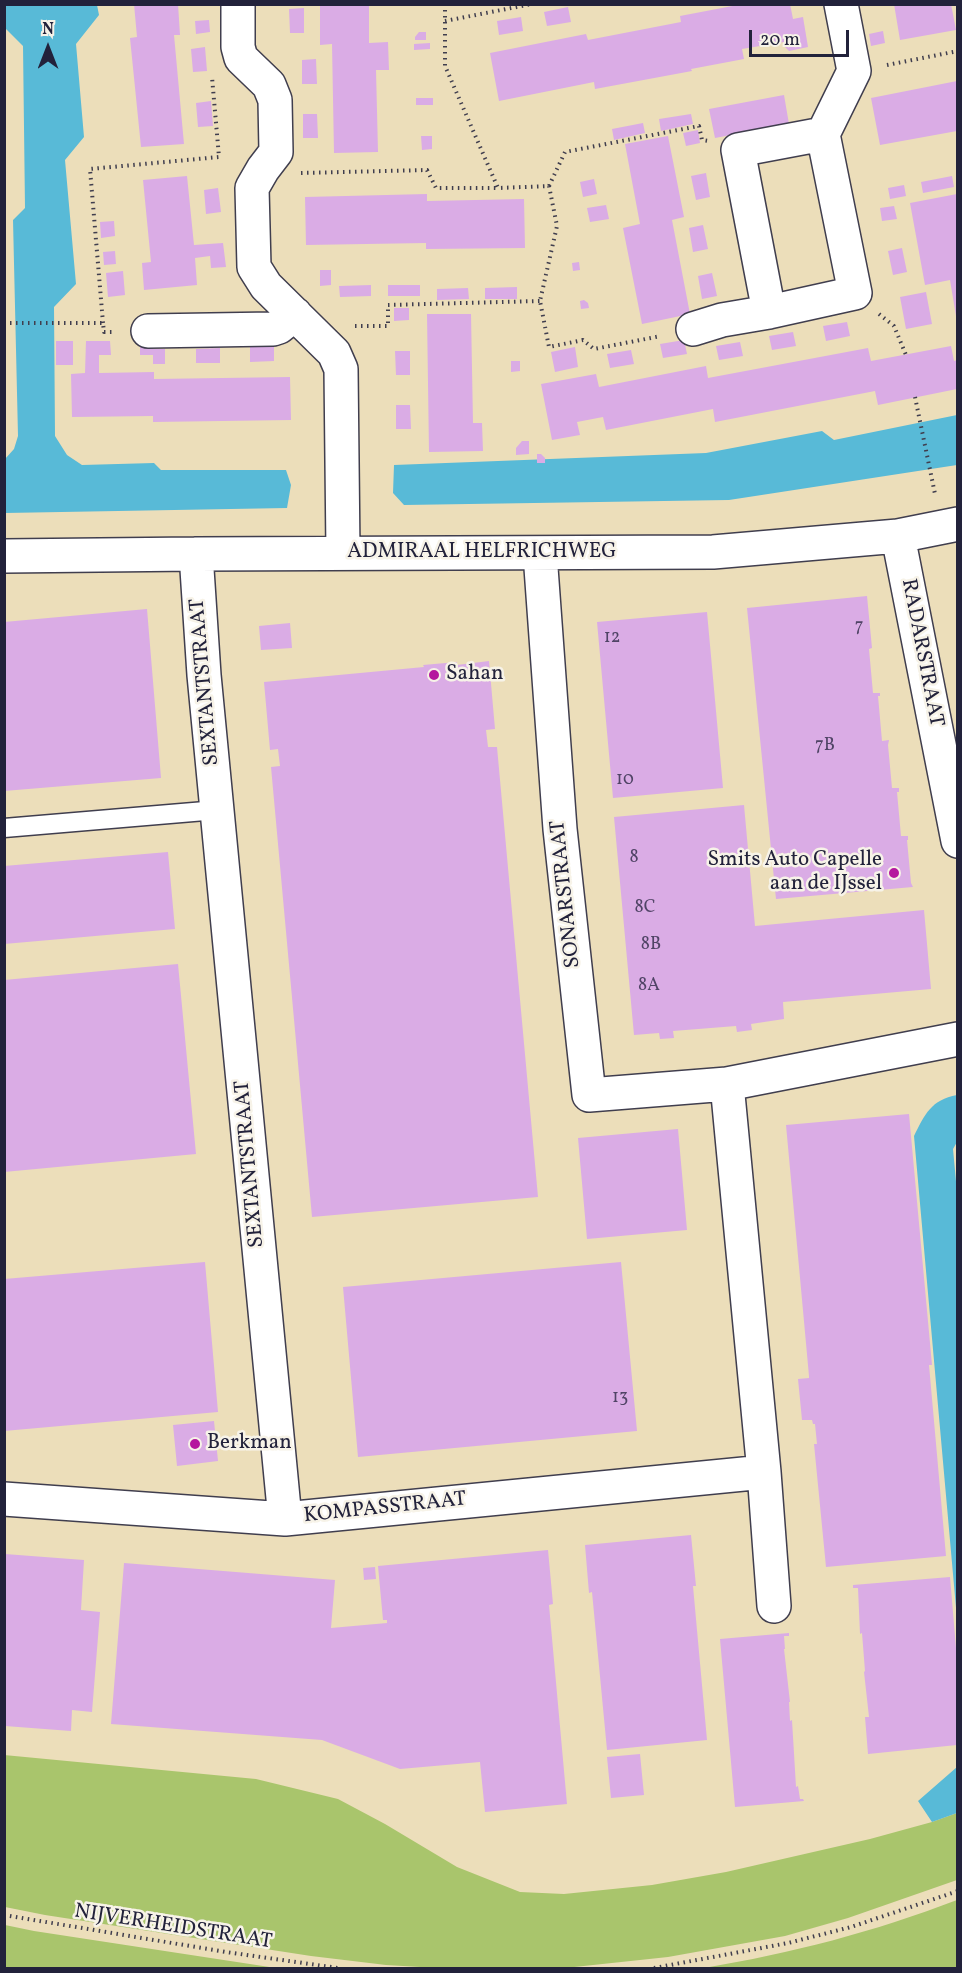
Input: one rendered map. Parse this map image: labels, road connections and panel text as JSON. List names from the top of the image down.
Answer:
{
  "streets": {
    "street": [
      "ADMIRAAL HELFRICHWEG",
      "RADARSTRAAT",
      "SEXTANTSTRAAT",
      "SONARSTRAAT",
      "KOMPASSTRAAT"
    ],
    "path": ["NIJVERHEIDSTRAAT"]
  },
  "crossings": [
    ["ADMIRAAL HELFRICHWEG", "RADARSTRAAT"],
    ["ADMIRAAL HELFRICHWEG", "SEXTANTSTRAAT"],
    ["ADMIRAAL HELFRICHWEG", "SONARSTRAAT"],
    ["SEXTANTSTRAAT", "KOMPASSTRAAT"]
  ],
  "places": ["Sahan", "Smits Auto Capelle aan de IJssel", "Berkman"],
  "house_numbers": [
    "7",
    "12",
    "7B",
    "10",
    "8",
    "8C",
    "8B",
    "8A",
    "13"
  ],
  "scale_bar": "20 m",
  "north": "top"
}
